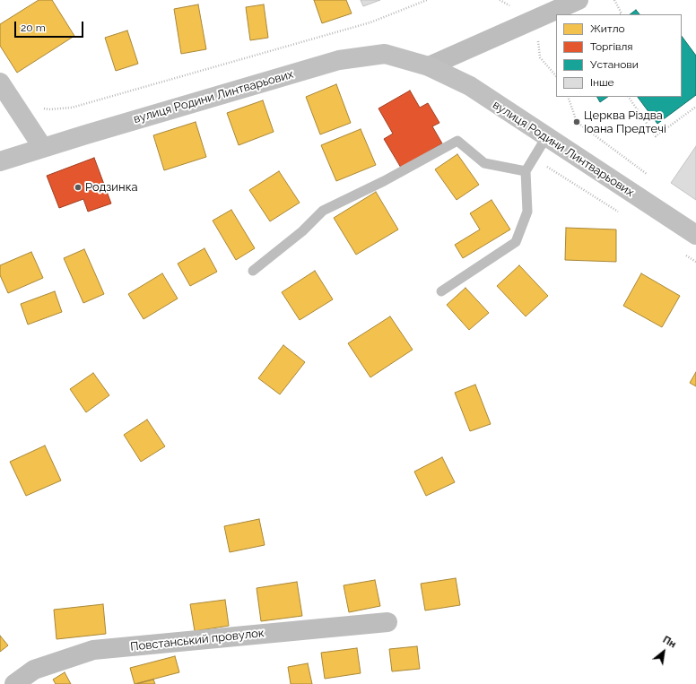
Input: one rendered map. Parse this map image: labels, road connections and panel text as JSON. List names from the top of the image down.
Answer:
{
  "streets": {
    "main road": ["вулиця Родини Линтварьових"],
    "street": ["Повстанський провулок"]
  },
  "places": ["Церква Різдва Іоана Предтечі", "Родзинка"],
  "legend": [
    "Житло",
    "Торгівля",
    "Установи",
    "Інше"
  ],
  "scale_bar": "20 m",
  "north": "top right"
}
